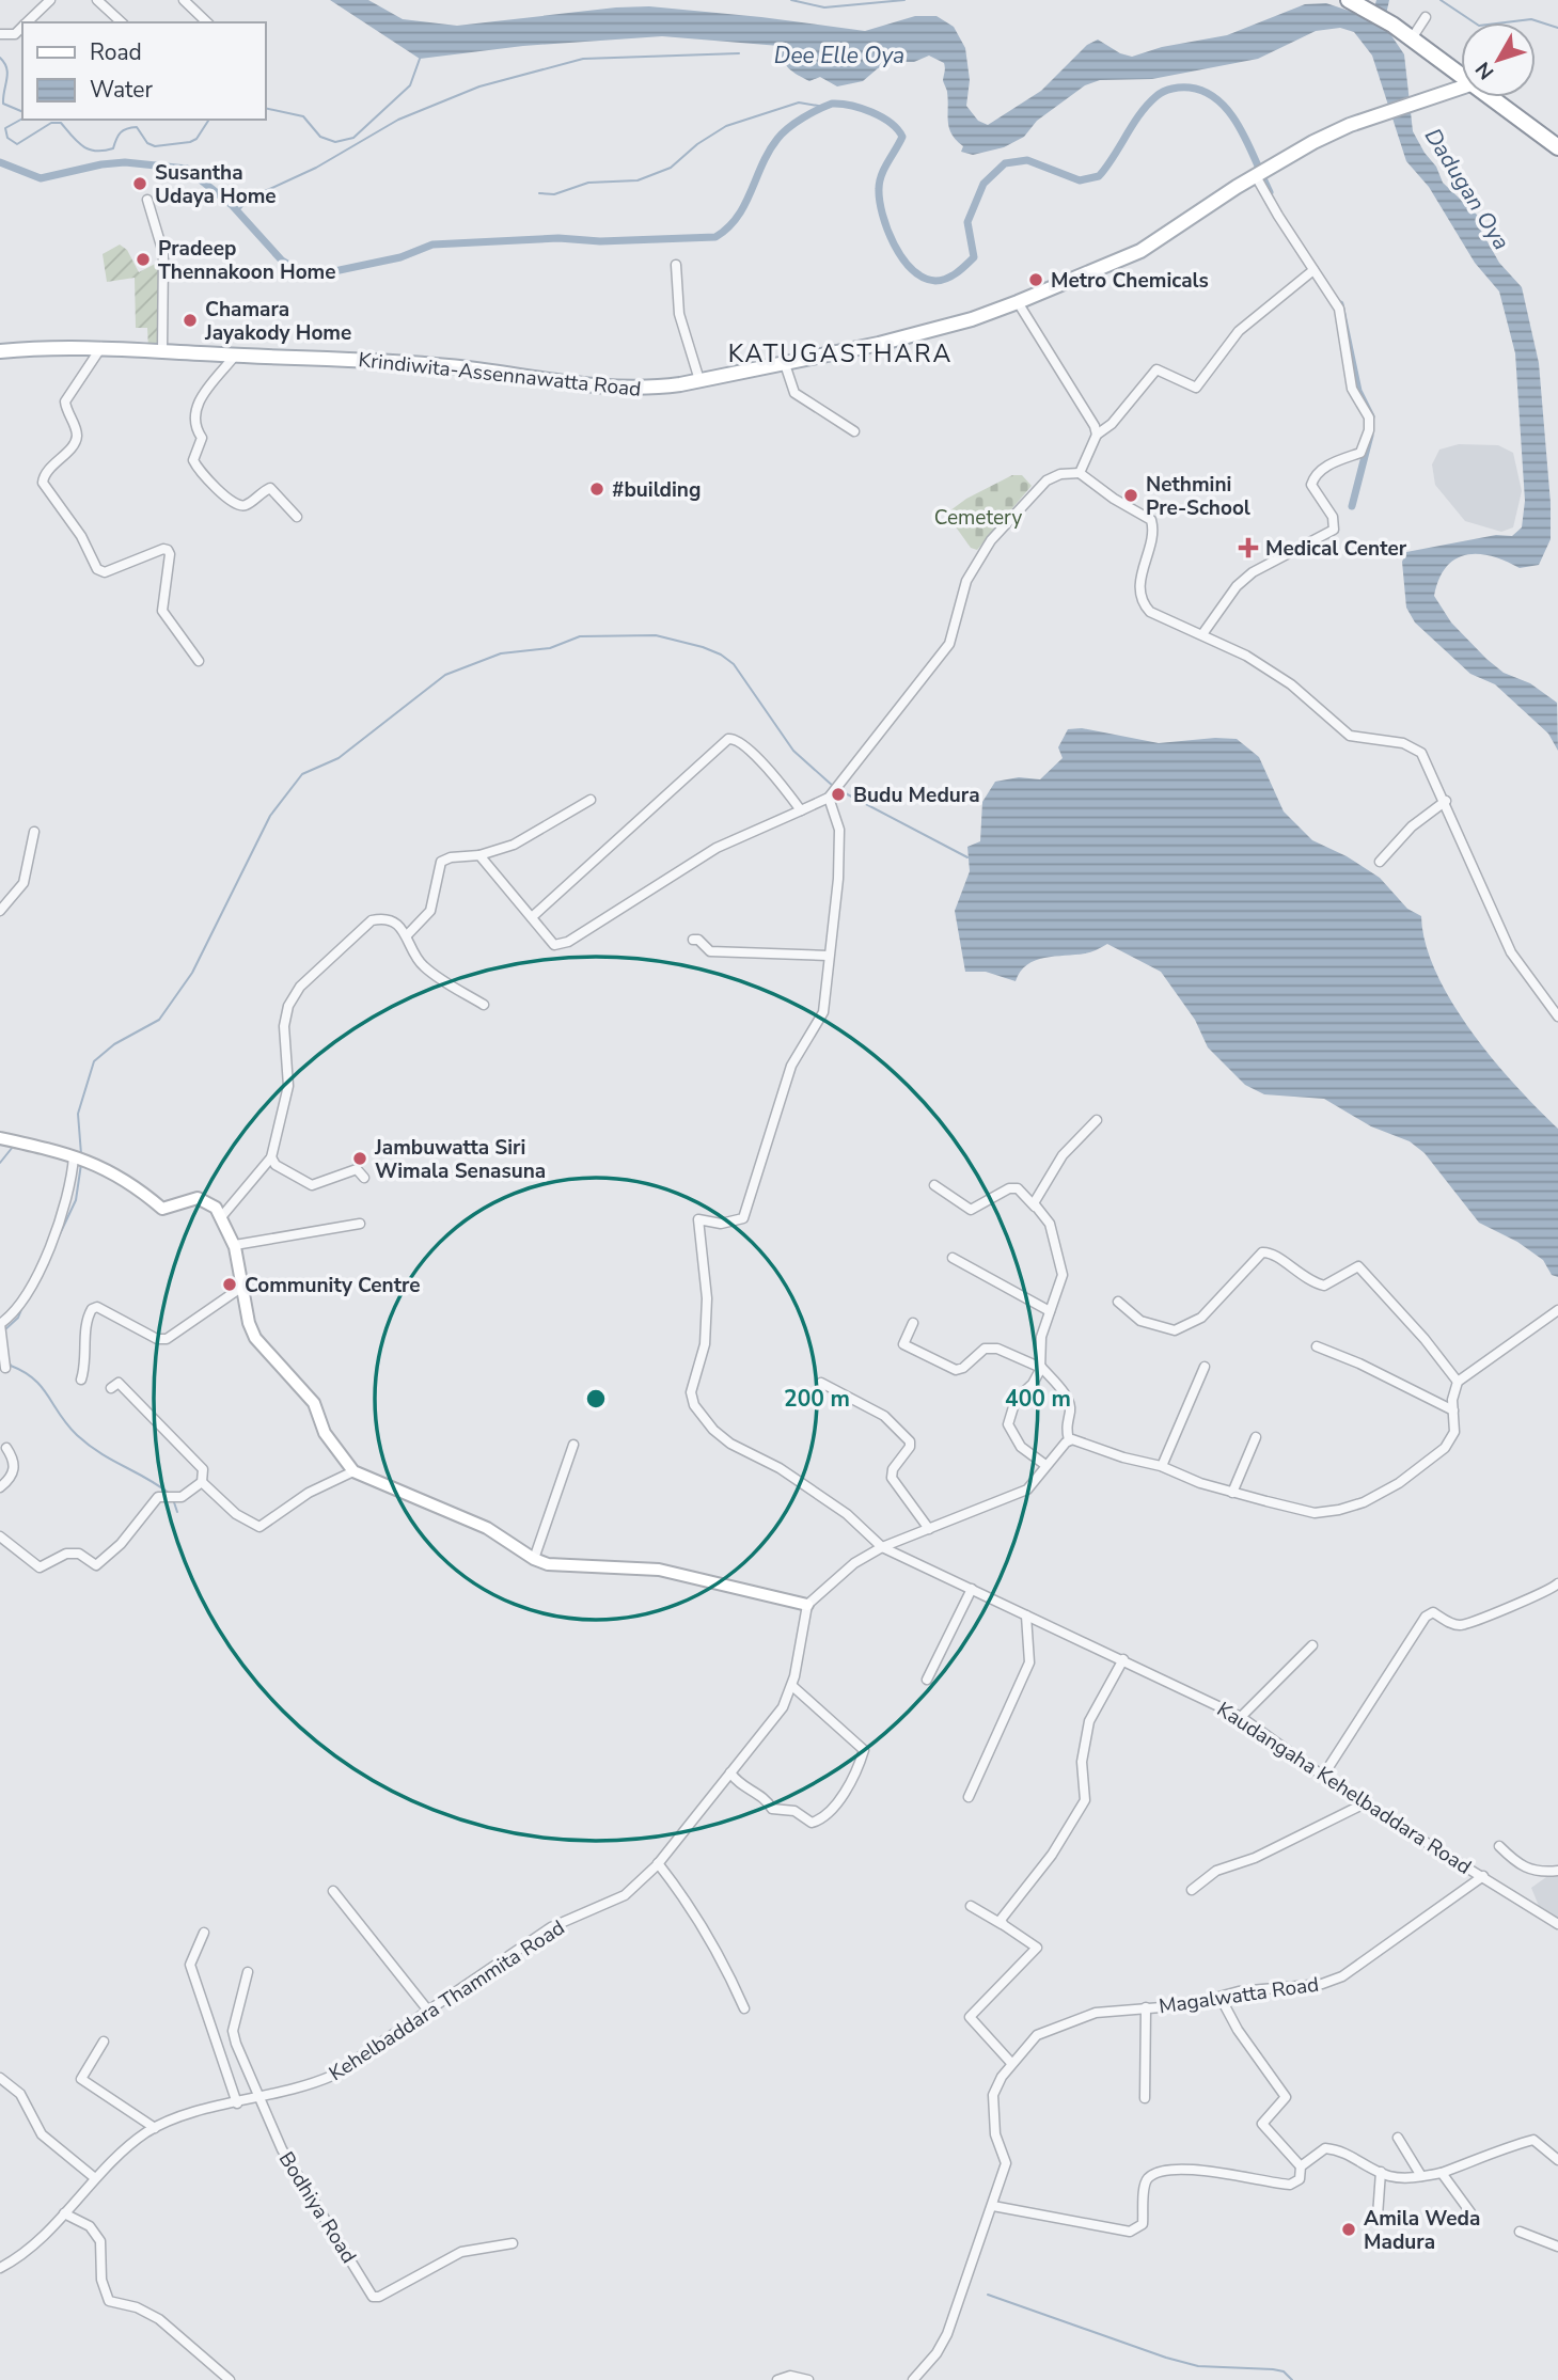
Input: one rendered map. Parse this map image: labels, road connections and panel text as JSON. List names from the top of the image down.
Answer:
{
  "streets": {
    "main road": ["Krindiwita-Assennawatta Road"],
    "street": [
      "Kaudangaha Kehelbaddara Road",
      "Magalwatta Road",
      "Kehelbaddara Thammita Road",
      "Bodhiya Road"
    ]
  },
  "crossings": [
    ["Kaudangaha Kehelbaddara Road", "Magalwatta Road"],
    ["Kehelbaddara Thammita Road", "Bodhiya Road"]
  ],
  "districts": ["KATUGASTHARA"],
  "water": ["Dee Elle Oya", "Dadugan Oya"],
  "parks": ["Cemetery"],
  "places": {
    "other": [
      "Susantha Udaya Home",
      "Pradeep Thennakoon Home",
      "Metro Chemicals",
      "Chamara Jayakody Home",
      "#building",
      "Nethmini Pre-School",
      "Budu Medura",
      "Jambuwatta Siri Wimala Senasuna",
      "Community Centre",
      "Amila Weda Madura"
    ],
    "health": ["Medical Center"]
  },
  "legend": ["Road", "Water"],
  "north": "bottom left",
  "rings": ["200 m", "400 m"]
}
